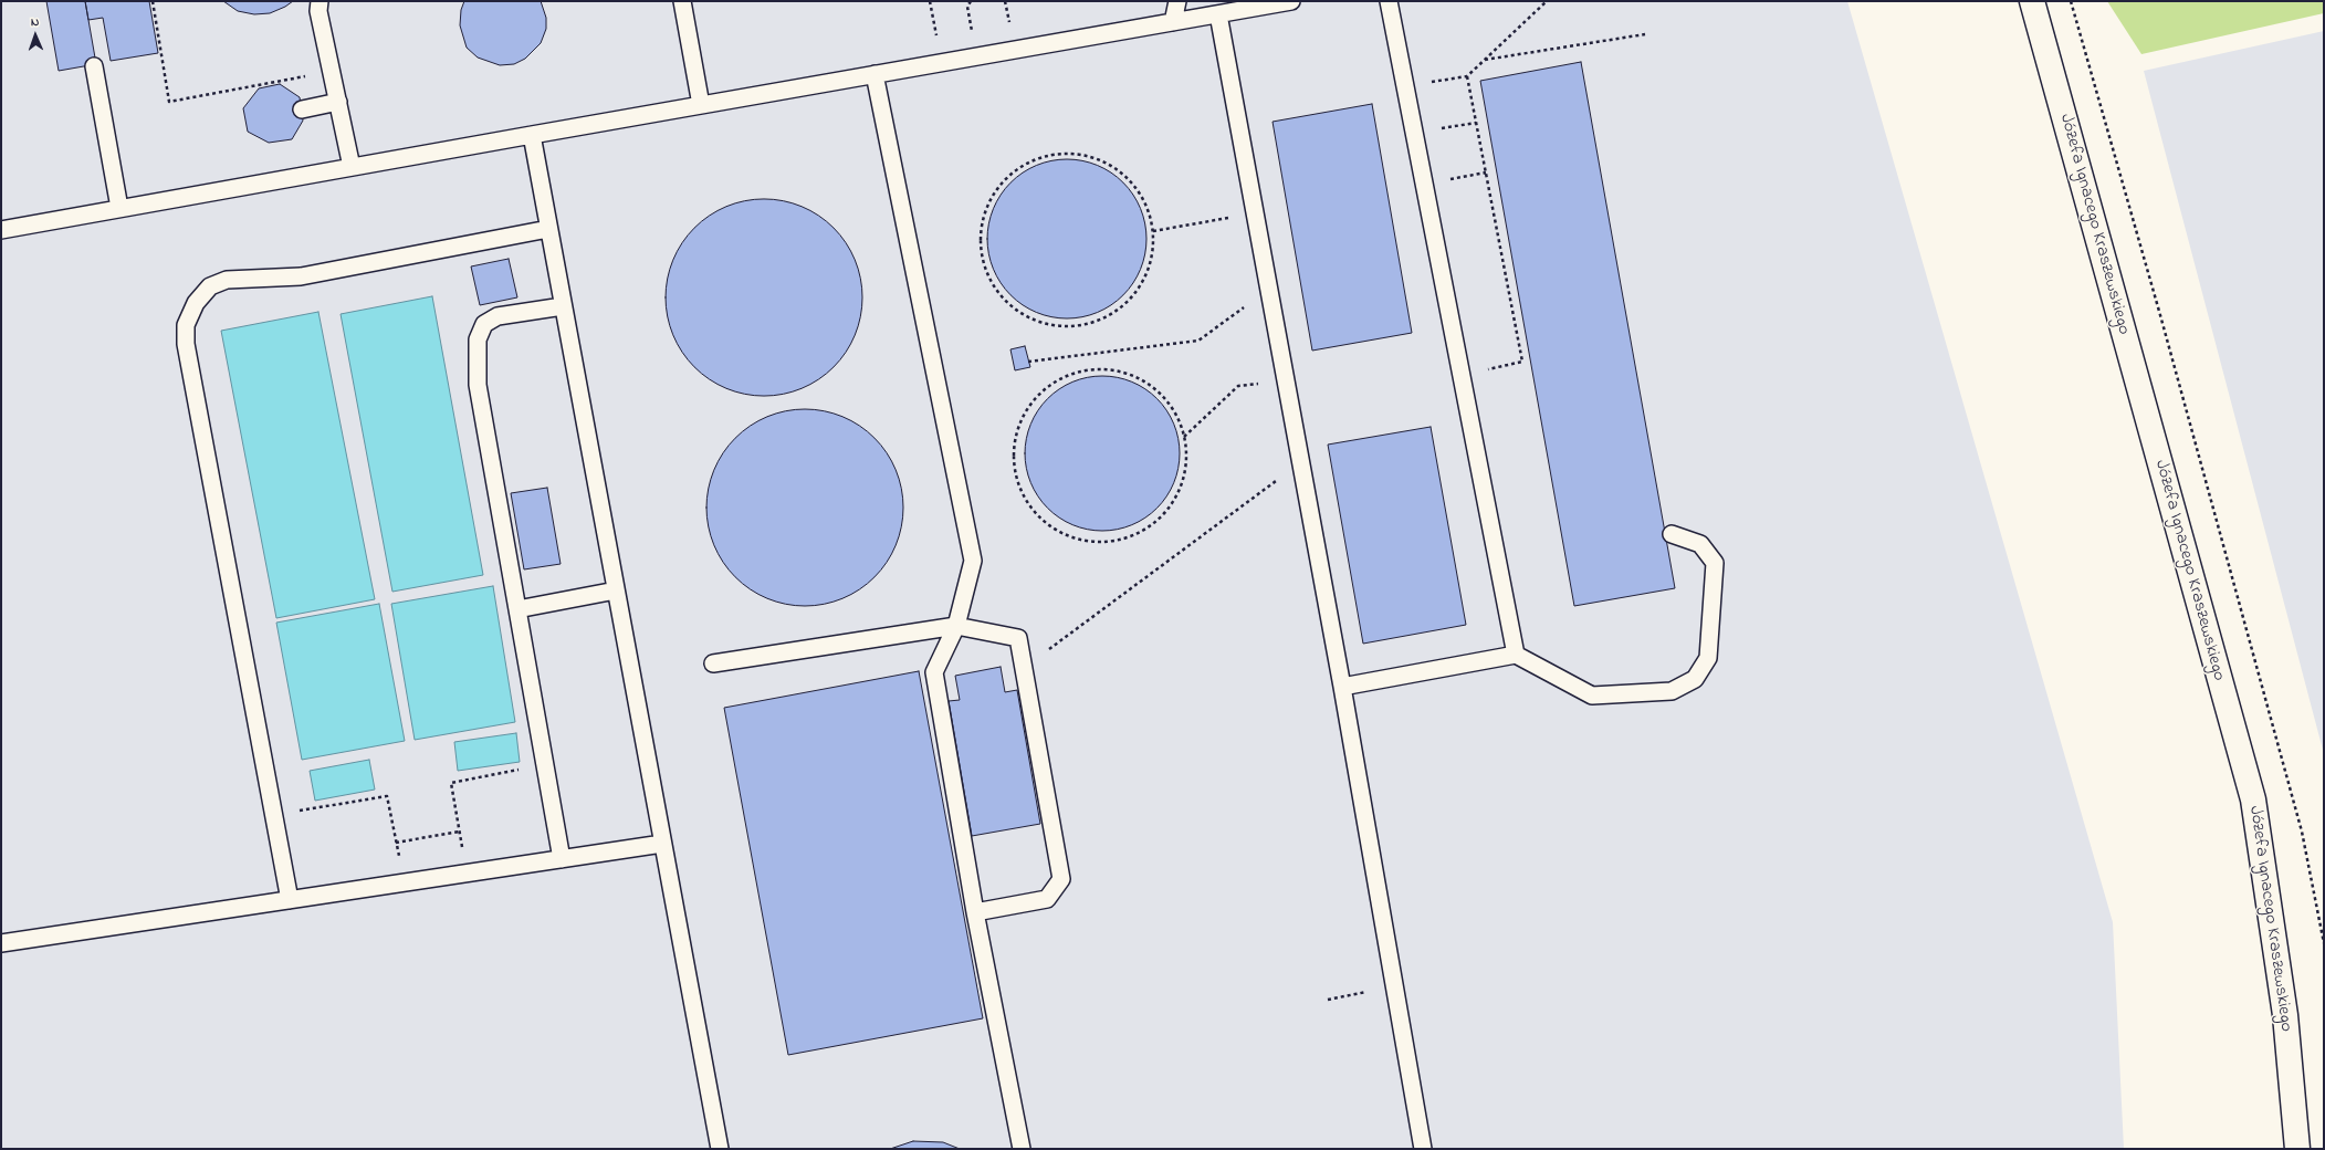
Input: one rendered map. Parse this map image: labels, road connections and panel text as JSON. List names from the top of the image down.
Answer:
{
  "streets": {
    "street": ["Józefa Ignacego Kraszewskiego"]
  },
  "north": "top"
}
